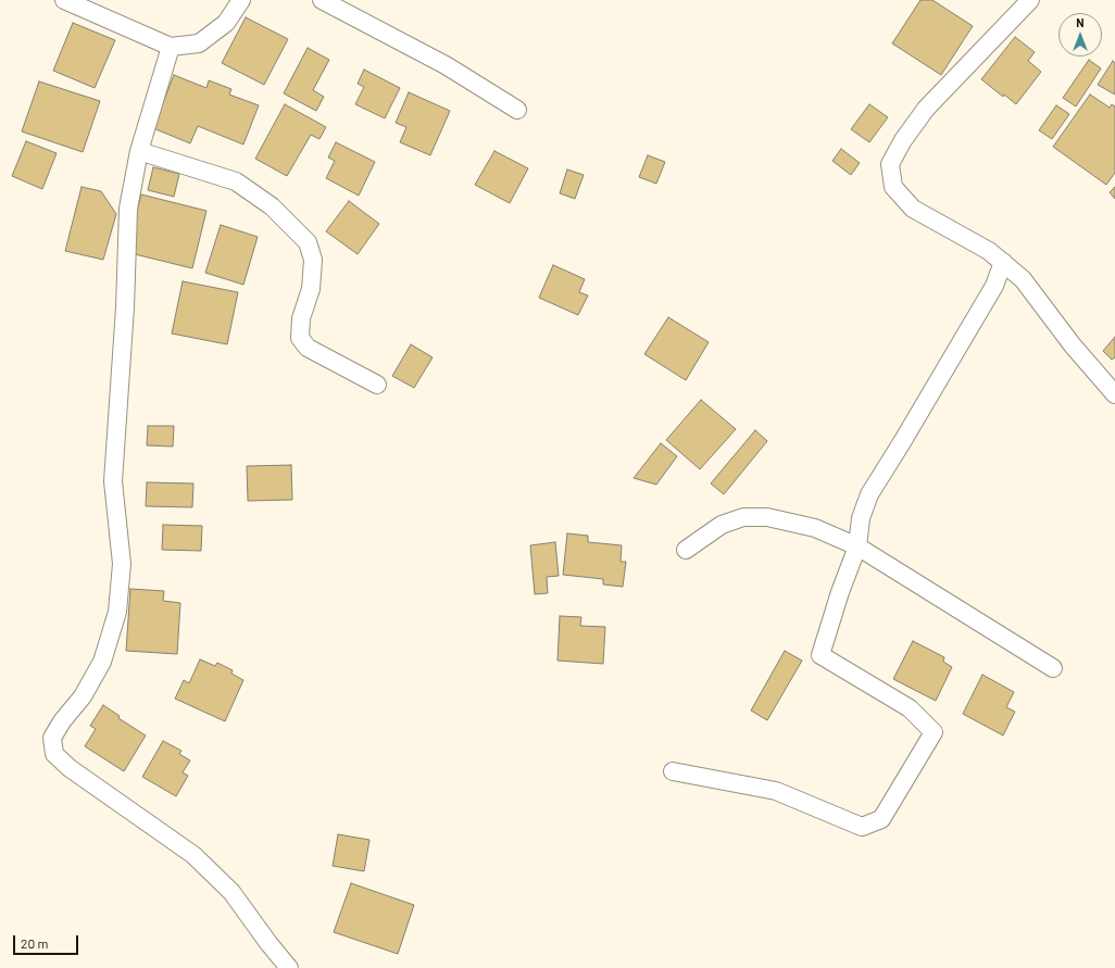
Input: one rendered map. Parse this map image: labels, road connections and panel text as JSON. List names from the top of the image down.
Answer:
{
  "scale_bar": "20 m",
  "north": "top"
}
